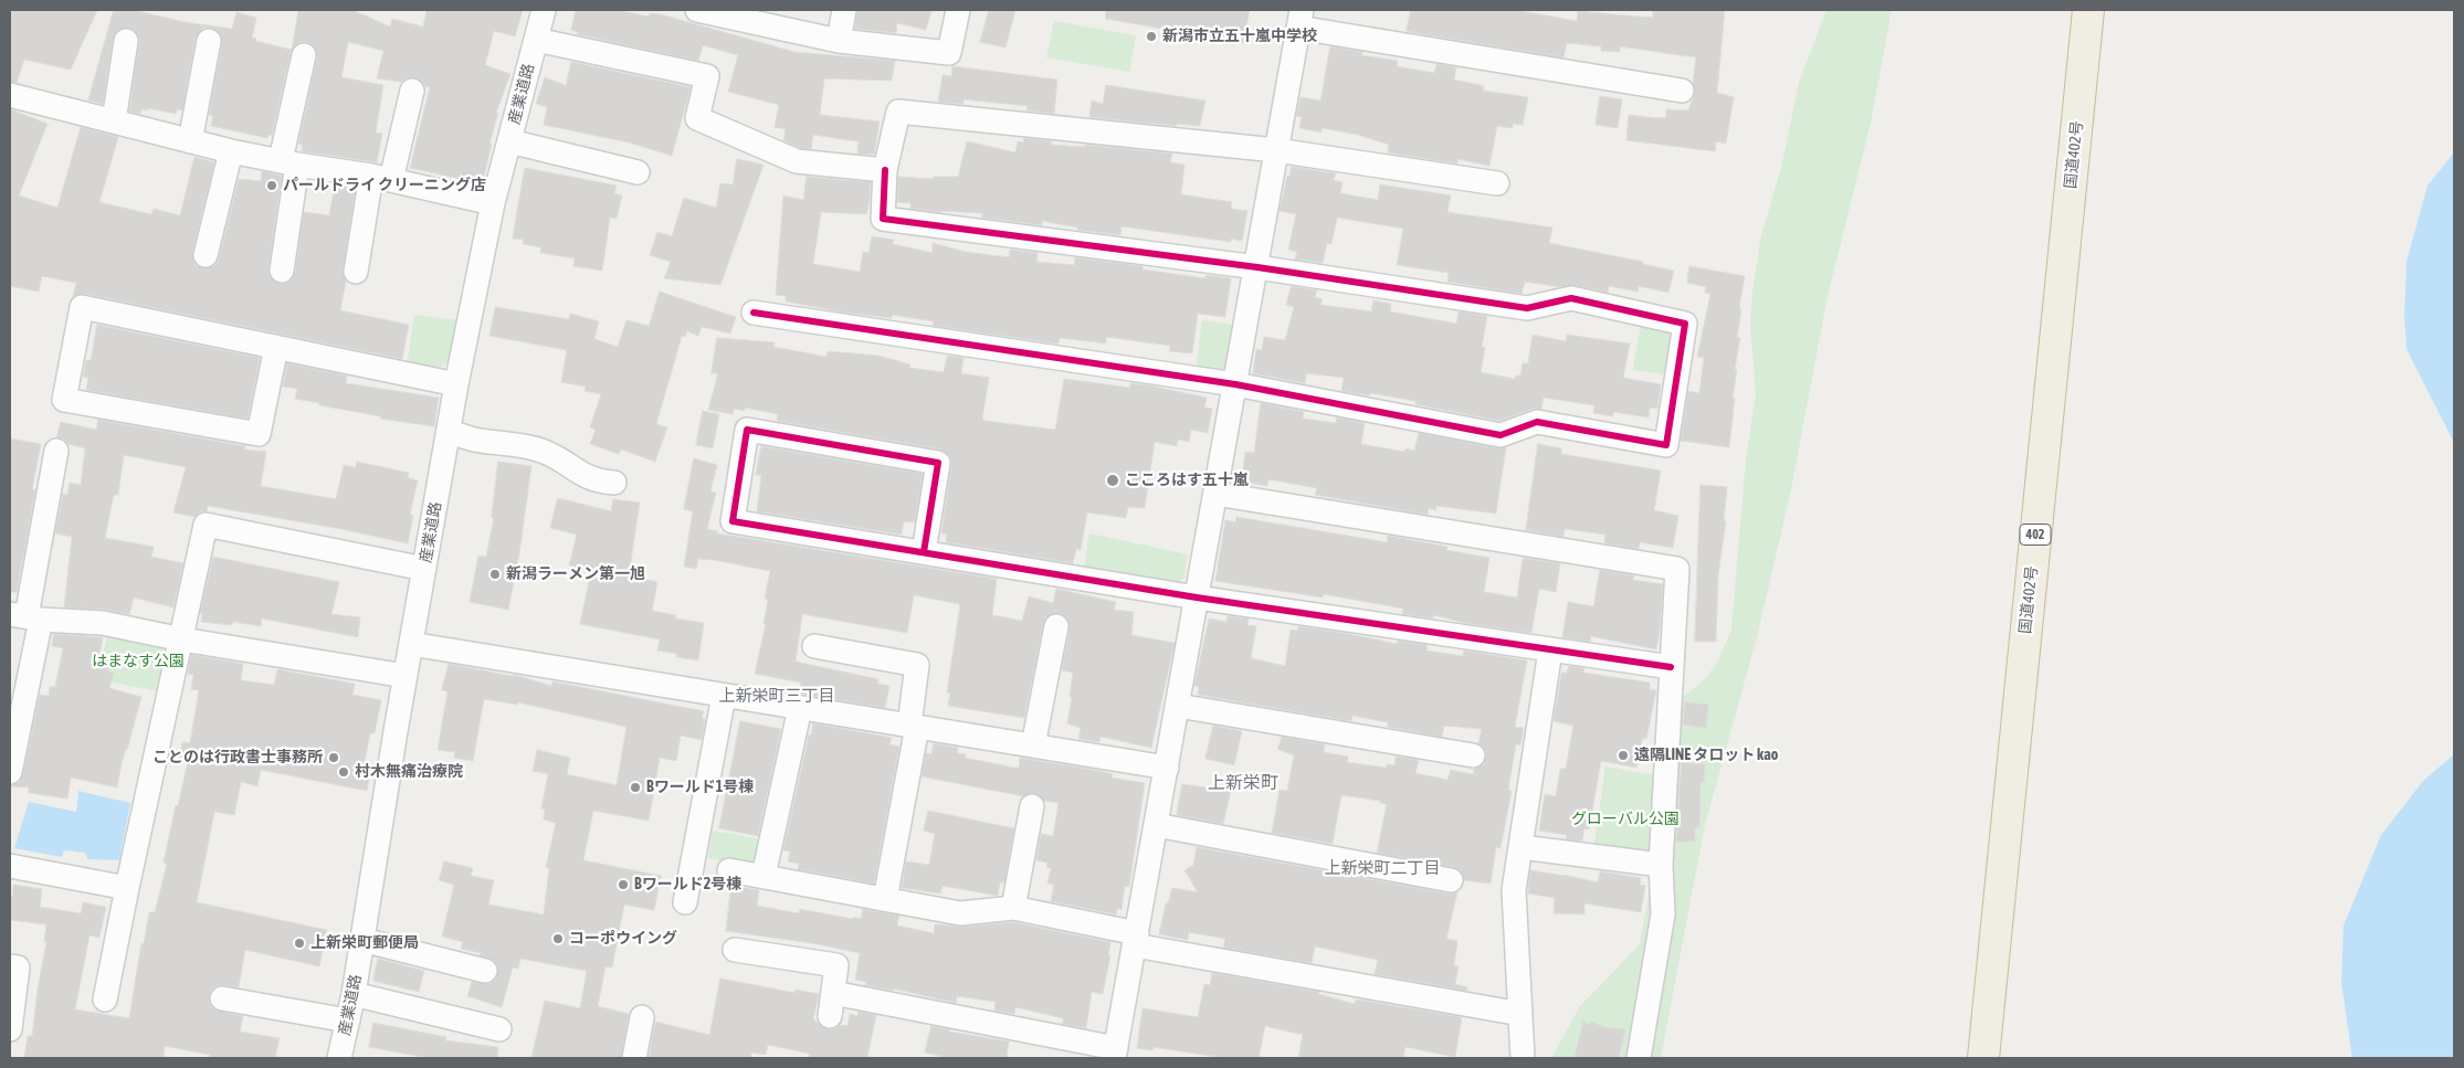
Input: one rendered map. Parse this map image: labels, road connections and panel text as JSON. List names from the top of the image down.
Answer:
{
  "streets": {
    "highway": ["国道402号", "402"],
    "street": ["産業道路"]
  },
  "districts": ["上新栄町三丁目", "上新栄町", "上新栄町二丁目"],
  "parks": ["はまなす公園", "グローバル公園"],
  "places": [
    "新潟市立五十嵐中学校",
    "パールドライ クリーニング店",
    "こころはす五十嵐",
    "新潟ラーメン第一旭",
    "遠隔LINE タロット kao",
    "ことのは行政書士事務所",
    "村木無痛治療院",
    "Bワールド1号棟",
    "Bワールド2号棟",
    "コーポウイング",
    "上新栄町郵便局"
  ]
}
